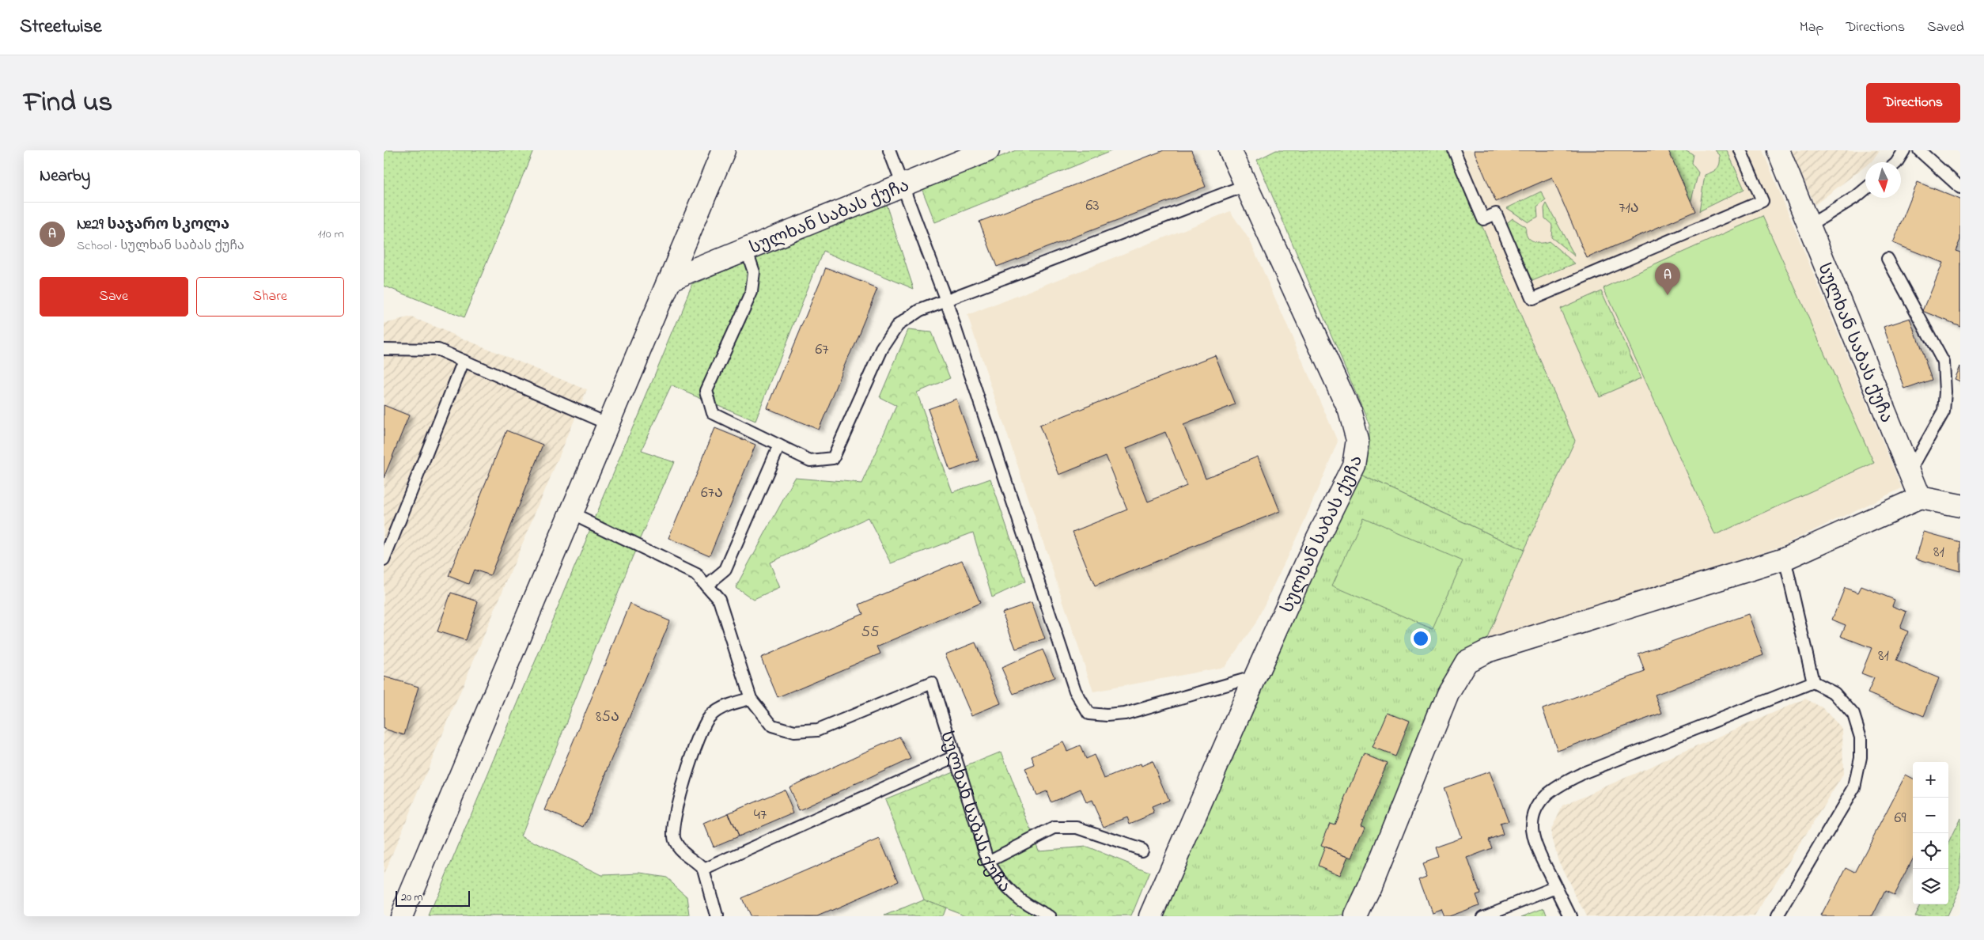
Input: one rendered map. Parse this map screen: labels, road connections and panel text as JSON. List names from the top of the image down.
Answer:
{
  "streets": {
    "street": ["სულხან საბას ქუჩა"]
  },
  "house_numbers": [
    "63",
    "71ა",
    "67",
    "67ა",
    "81",
    "55",
    "81",
    "85ა",
    "47",
    "69"
  ],
  "scale_bar": "20 m",
  "north": "bottom",
  "page": {
    "header": "Streetwise",
    "nav": ["Map", "Directions", "Saved"],
    "title": "Find us",
    "buttons": [
      "Directions",
      ["Save", "Share"]
    ],
    "heading": "Nearby",
    "list": [
      {
        "mark": "A",
        "name": "№29 საჯარო სკოლა",
        "note": "School · სულხან საბას ქუჩა",
        "value": "110 m"
      }
    ],
    "pins": "A",
    "map_buttons": ["+", "−"],
    "scale": "20 m"
  }
}
